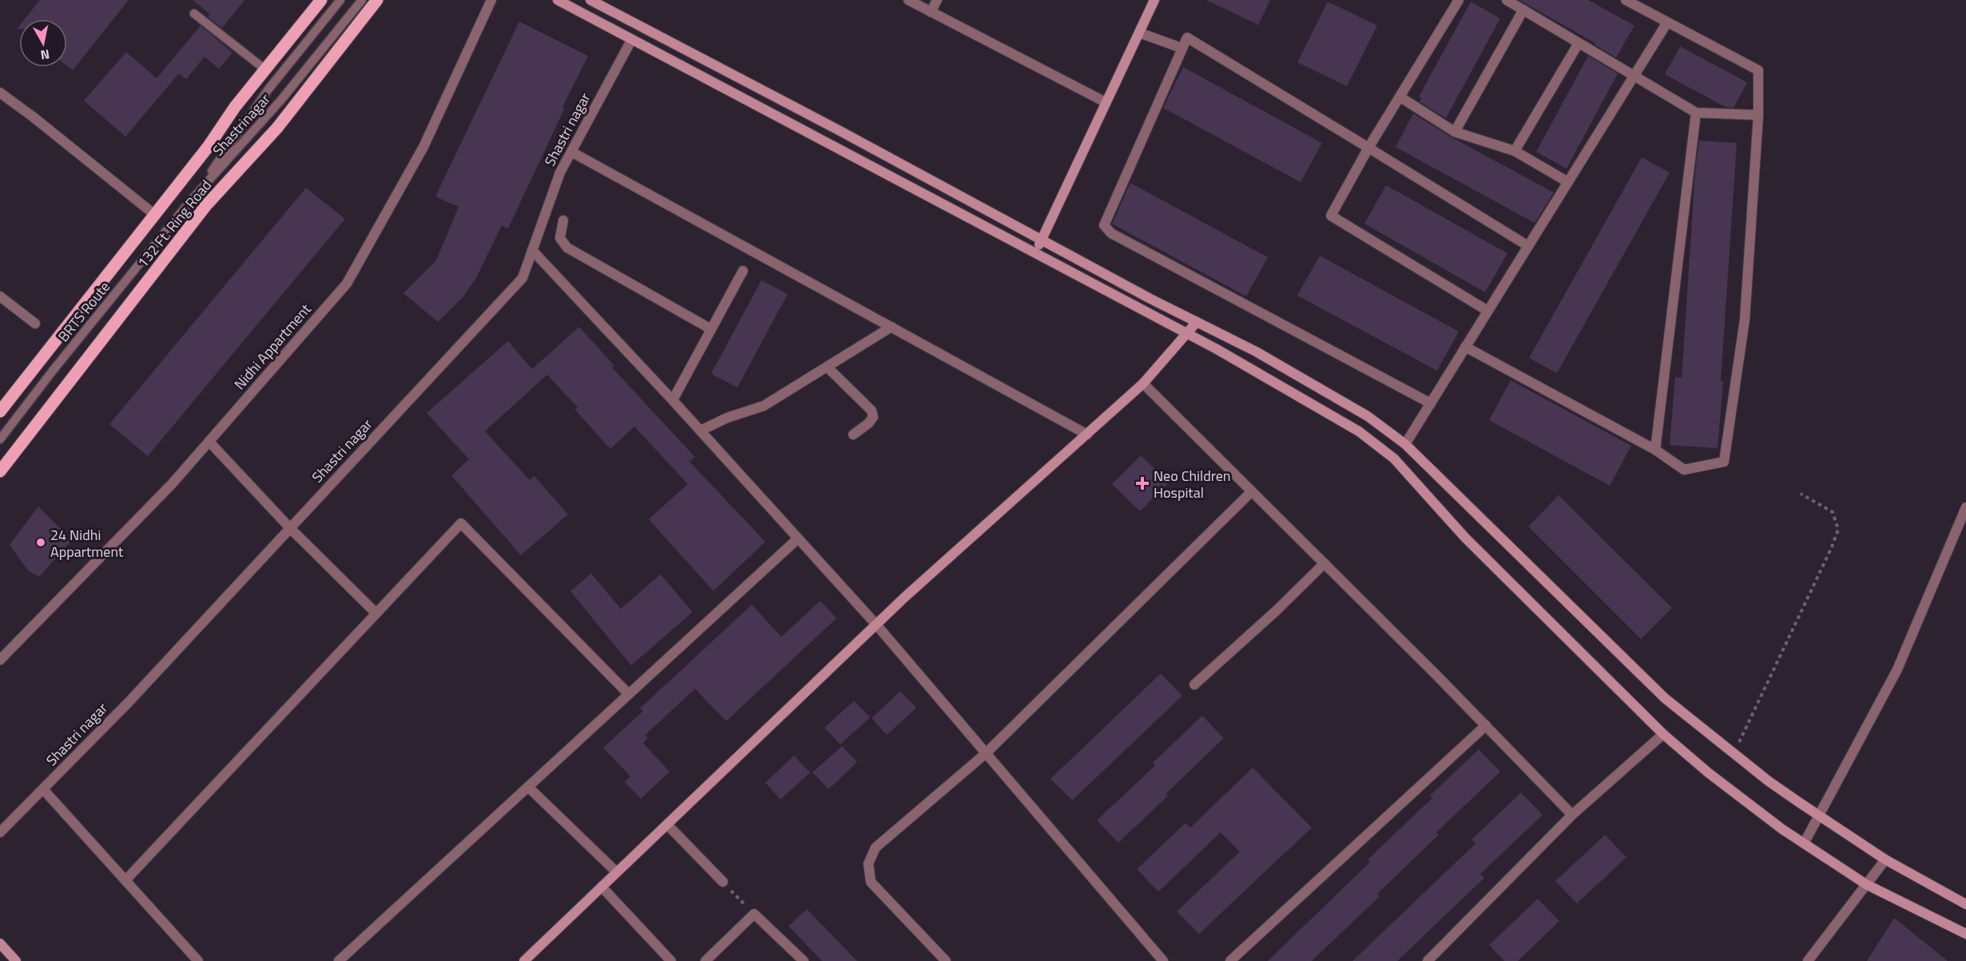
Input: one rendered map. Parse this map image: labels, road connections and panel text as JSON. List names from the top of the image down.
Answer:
{
  "streets": {
    "main road": ["132 Ft. Ring Road"],
    "street": ["Shastri nagar", "Nidhi Appartment"],
    "lane": ["Shastrinagar", "BRTS Route"]
  },
  "crossings": [
    ["Shastrinagar", "BRTS Route"]
  ],
  "places": {
    "health": ["Neo Children Hospital"],
    "other": ["24 Nidhi Appartment"]
  },
  "north": "bottom"
}
